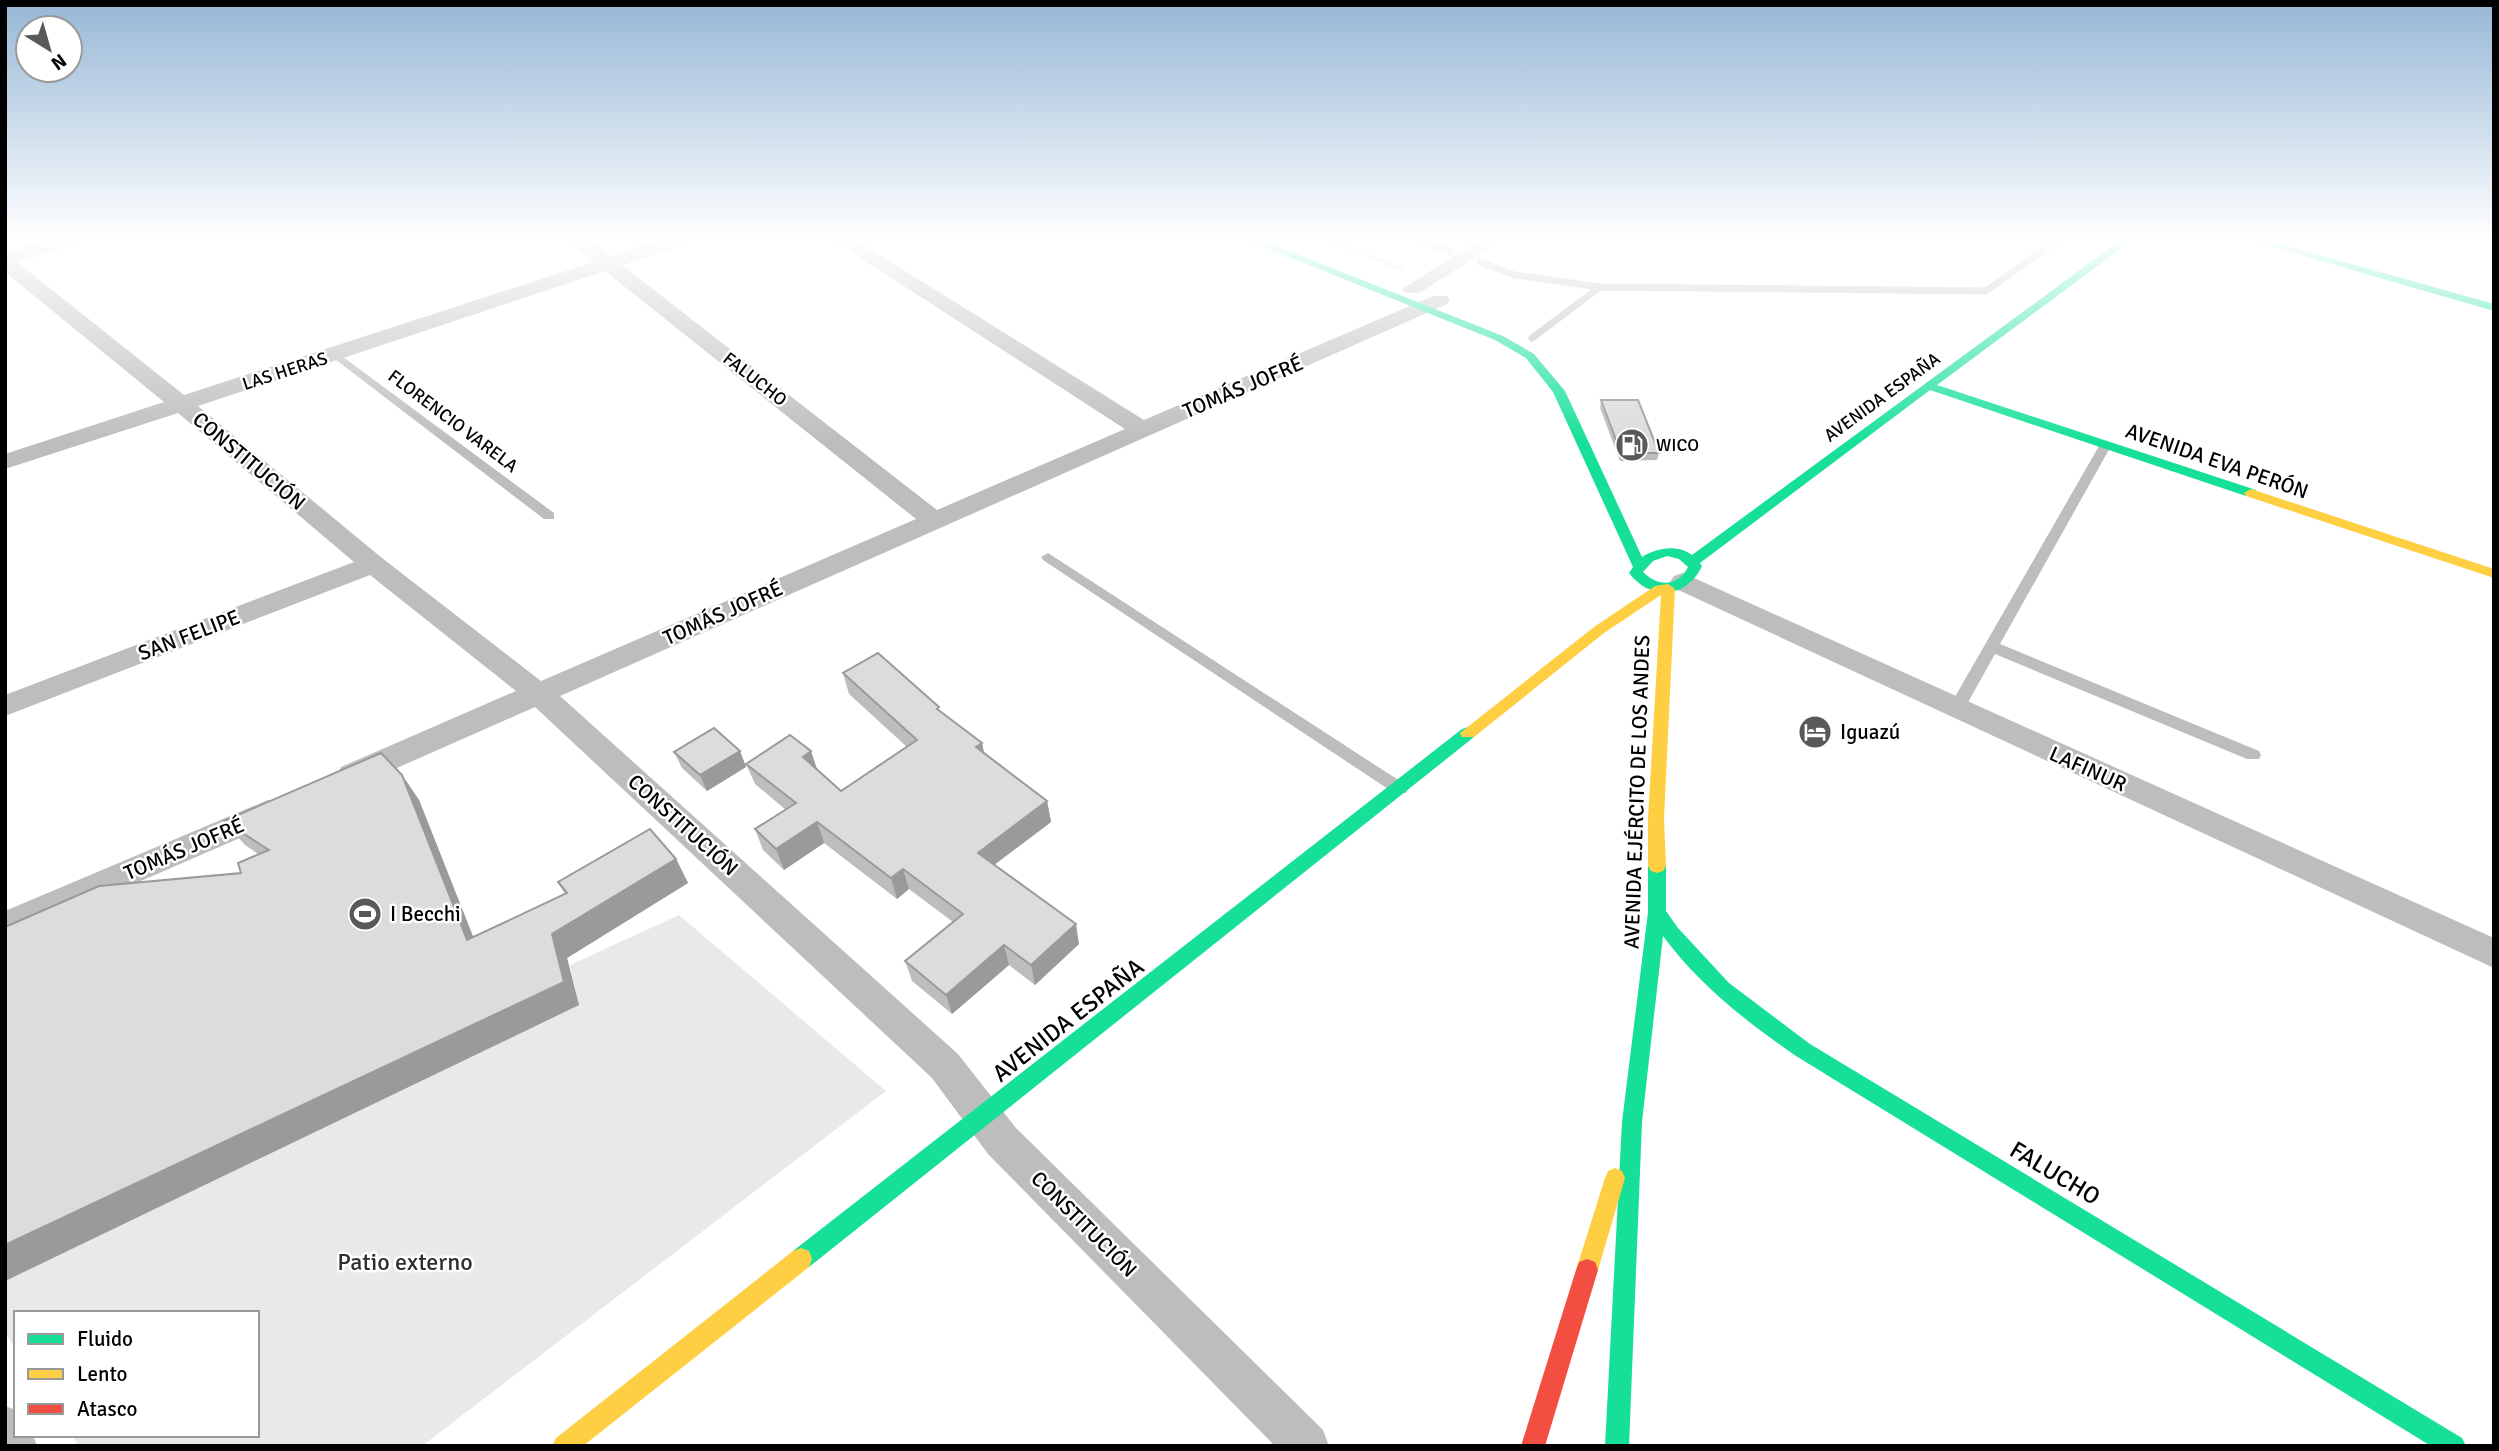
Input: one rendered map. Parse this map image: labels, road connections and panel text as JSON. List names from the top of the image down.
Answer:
{
  "streets": {
    "main road": [
      "FALUCHO",
      "AVENIDA ESPAÑA",
      "AVENIDA EVA PERÓN",
      "AVENIDA EJÉRCITO DE LOS ANDES"
    ],
    "street": [
      "LAS HERAS",
      "TOMÁS JOFRÉ",
      "CONSTITUCIÓN",
      "SAN FELIPE",
      "LAFINUR"
    ],
    "lane": ["FLORENCIO VARELA"]
  },
  "crossings": [
    ["LAS HERAS", "FLORENCIO VARELA"],
    ["LAS HERAS", "CONSTITUCIÓN"],
    ["FALUCHO", "TOMÁS JOFRÉ"],
    ["FALUCHO", "AVENIDA EJÉRCITO DE LOS ANDES"],
    ["TOMÁS JOFRÉ", "CONSTITUCIÓN"],
    ["AVENIDA ESPAÑA", "CONSTITUCIÓN"],
    ["AVENIDA ESPAÑA", "AVENIDA EVA PERÓN"],
    ["AVENIDA ESPAÑA", "LAFINUR"],
    ["AVENIDA ESPAÑA", "AVENIDA EJÉRCITO DE LOS ANDES"],
    ["CONSTITUCIÓN", "SAN FELIPE"],
    ["LAFINUR", "AVENIDA EJÉRCITO DE LOS ANDES"]
  ],
  "parks": ["Patio externo"],
  "places": {
    "fuel station": ["WICO"],
    "hotel": ["Iguazú"],
    "sports": ["I Becchi"]
  },
  "legend": ["Fluido", "Lento", "Atasco"],
  "north": "bottom right"
}
